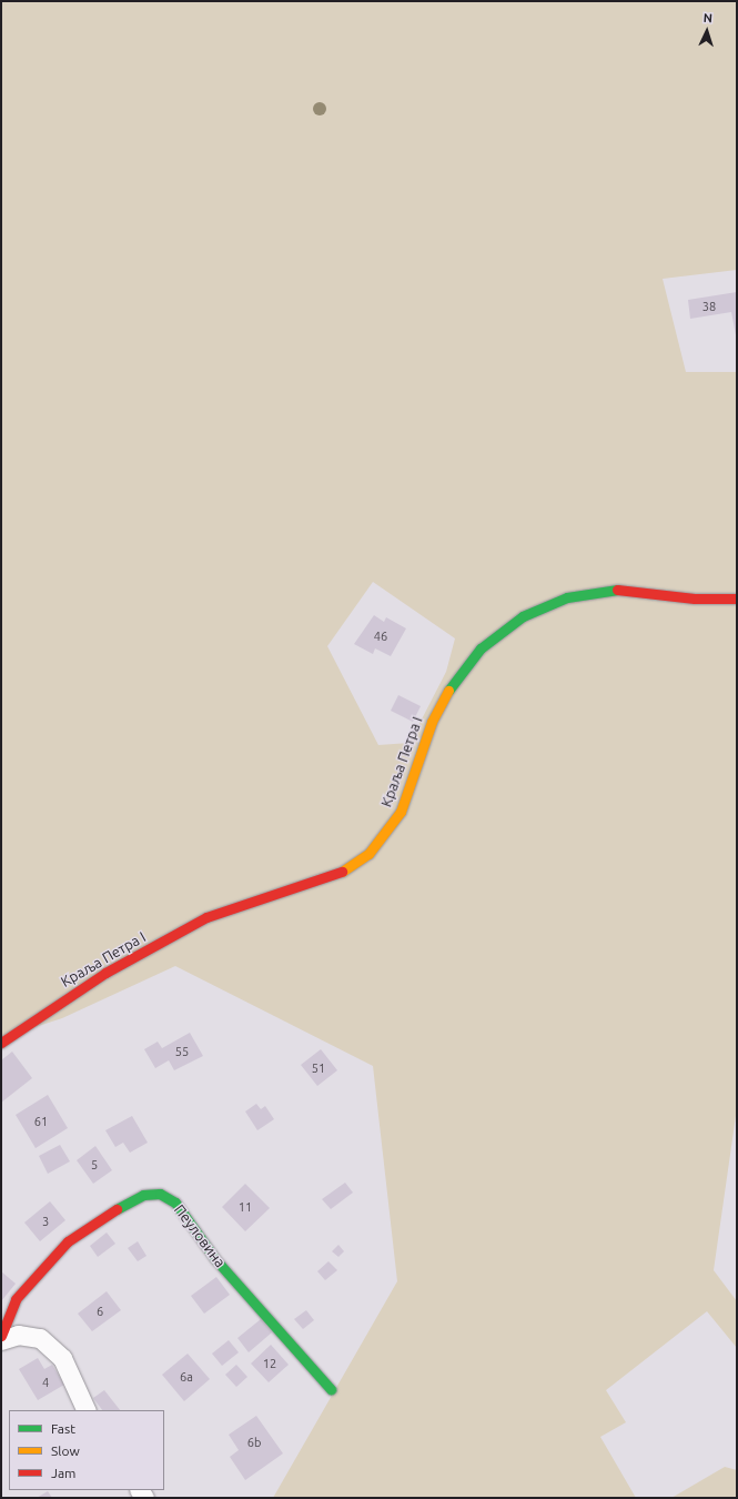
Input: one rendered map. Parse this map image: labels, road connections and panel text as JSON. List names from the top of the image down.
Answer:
{
  "streets": {
    "street": ["Краља Петра I", "Пеуловина"]
  },
  "house_numbers": [
    "38",
    "46",
    "55",
    "51",
    "61",
    "5",
    "11",
    "3",
    "6",
    "12",
    "6a",
    "4",
    "6b"
  ],
  "legend": ["Fast", "Slow", "Jam"],
  "north": "top"
}
